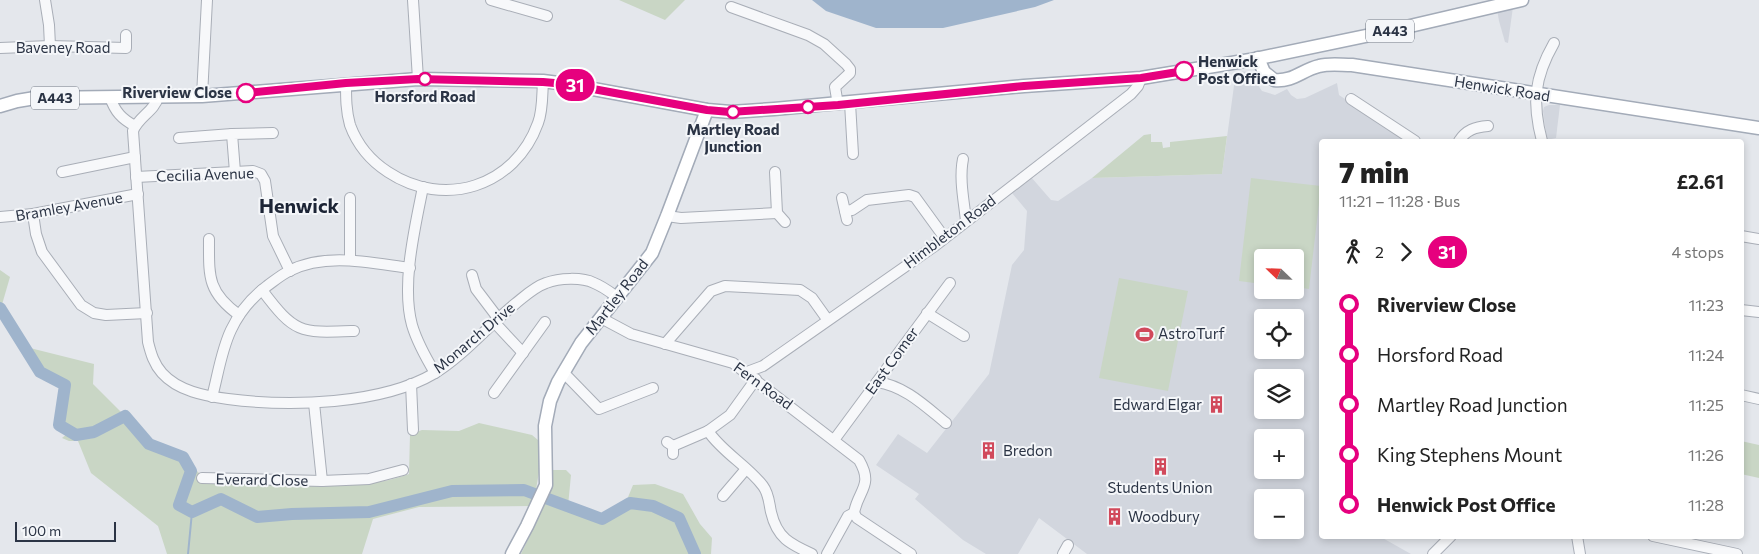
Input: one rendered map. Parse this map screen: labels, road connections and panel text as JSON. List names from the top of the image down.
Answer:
{
  "streets": {
    "main road": ["A443", "Henwick Road", "Martley Road"],
    "street": [
      "Baveney Road",
      "Cecilia Avenue",
      "Bramley Avenue",
      "Himbleton Road",
      "Monarch Drive",
      "East Comer",
      "Fern Road",
      "Everard Close"
    ]
  },
  "crossings": [
    ["A443", "Henwick Road"],
    ["A443", "Himbleton Road"],
    ["A443", "Martley Road"],
    ["Cecilia Avenue", "Monarch Drive"],
    ["Bramley Avenue", "Monarch Drive"],
    ["Himbleton Road", "Fern Road"],
    ["Martley Road", "Monarch Drive"],
    ["Martley Road", "Fern Road"],
    ["Monarch Drive", "Everard Close"],
    ["East Comer", "Fern Road"]
  ],
  "districts": ["Henwick"],
  "places": {
    "other": [
      "Henwick Post Office",
      "Horsford Road",
      "Riverview Close",
      "Martley Road Junction"
    ],
    "sports": ["AstroTurf"],
    "building": [
      "Edward Elgar",
      "Bredon",
      "Students Union",
      "Woodbury"
    ]
  },
  "lines": ["bus line 31"],
  "scale_bar": "100 m",
  "north": "top left",
  "page": {
    "on_map": "31",
    "heading": ["7 min", "11:21 – 11:28 · Bus", "£2.61"],
    "legs": ["2", "31", "4 stops"],
    "map_buttons": ["+", "−"],
    "list": [
      {
        "name": "Riverview Close",
        "value": "11:23"
      },
      {
        "name": "Horsford Road",
        "value": "11:24"
      },
      {
        "name": "Martley Road Junction",
        "value": "11:25"
      },
      {
        "name": "King Stephens Mount",
        "value": "11:26"
      },
      {
        "name": "Henwick Post Office",
        "value": "11:28"
      }
    ],
    "scale": "100 m"
  }
}
